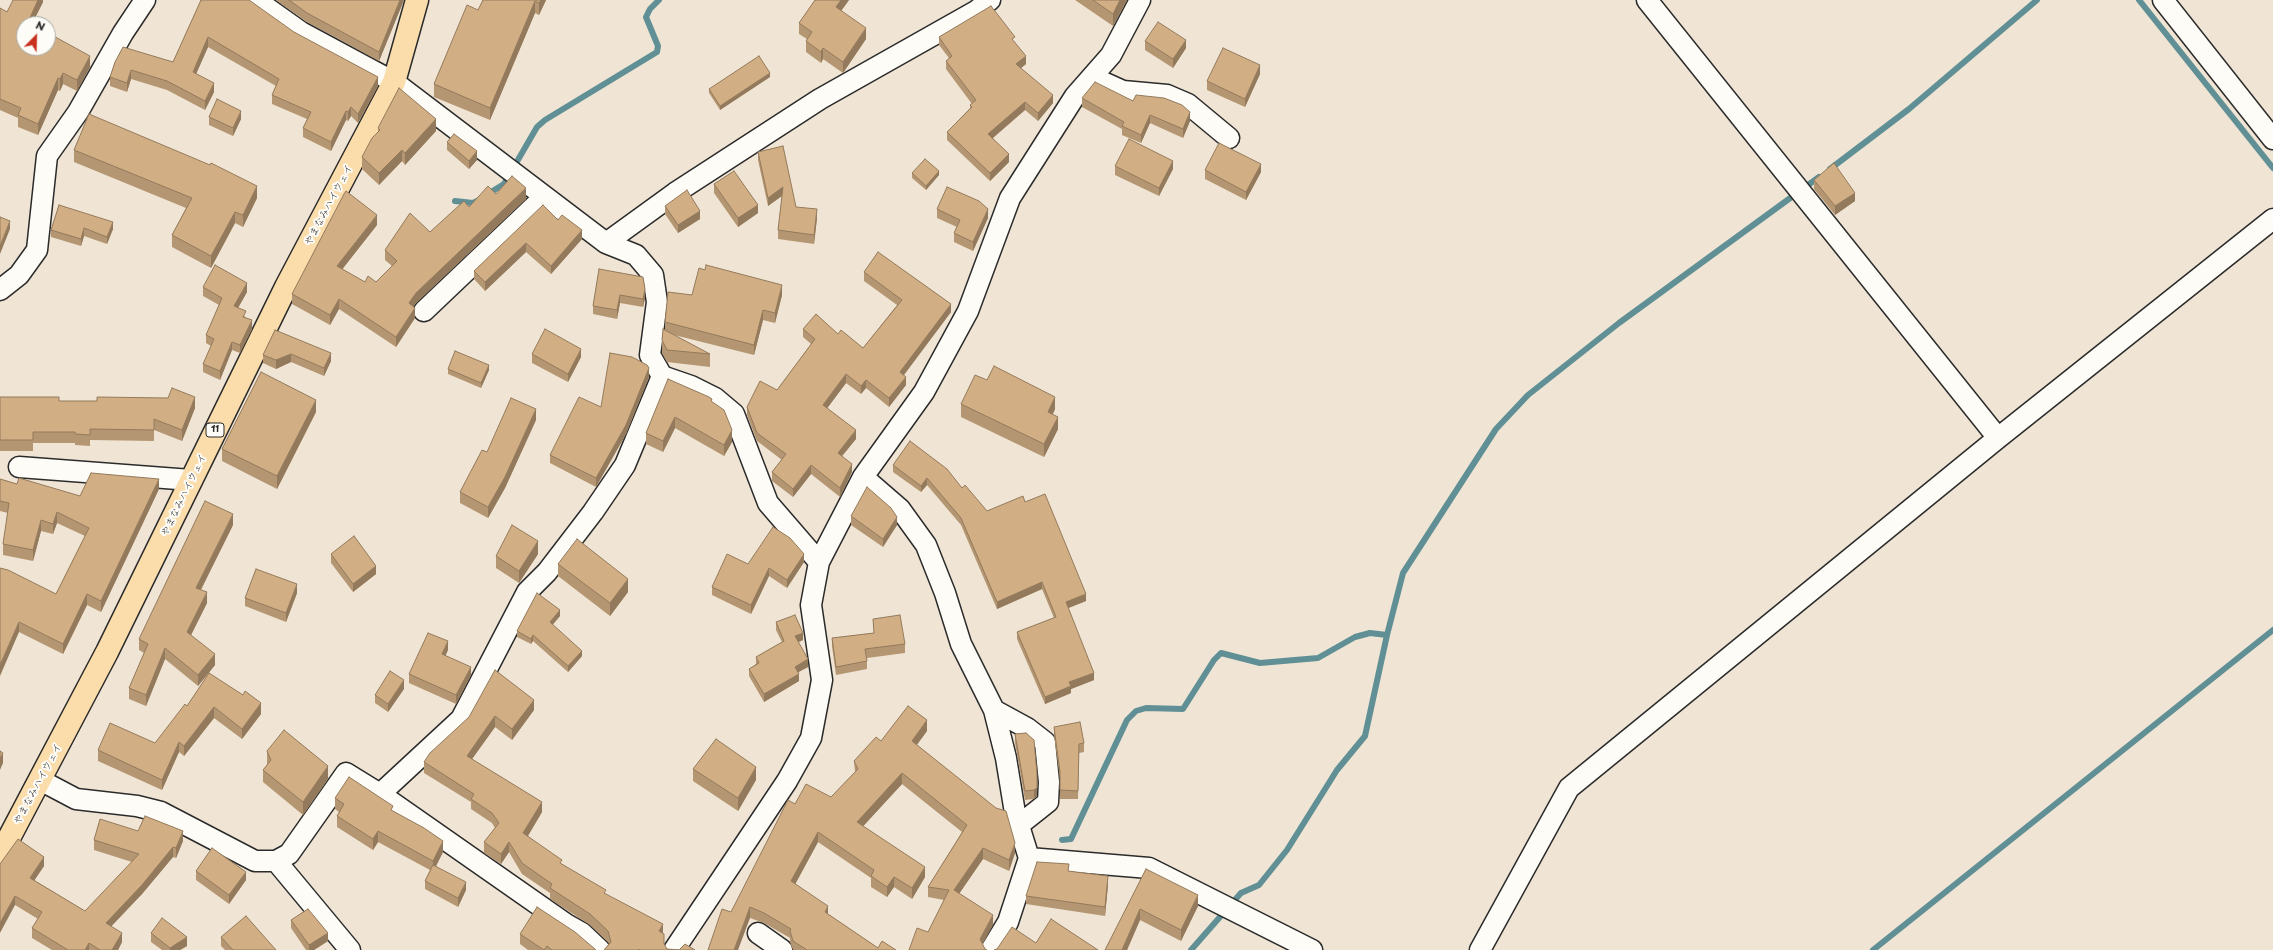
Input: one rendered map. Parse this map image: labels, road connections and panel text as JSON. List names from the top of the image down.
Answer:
{
  "streets": {
    "main road": ["やまなみハイウェイ", "11"]
  },
  "north": "top right"
}
